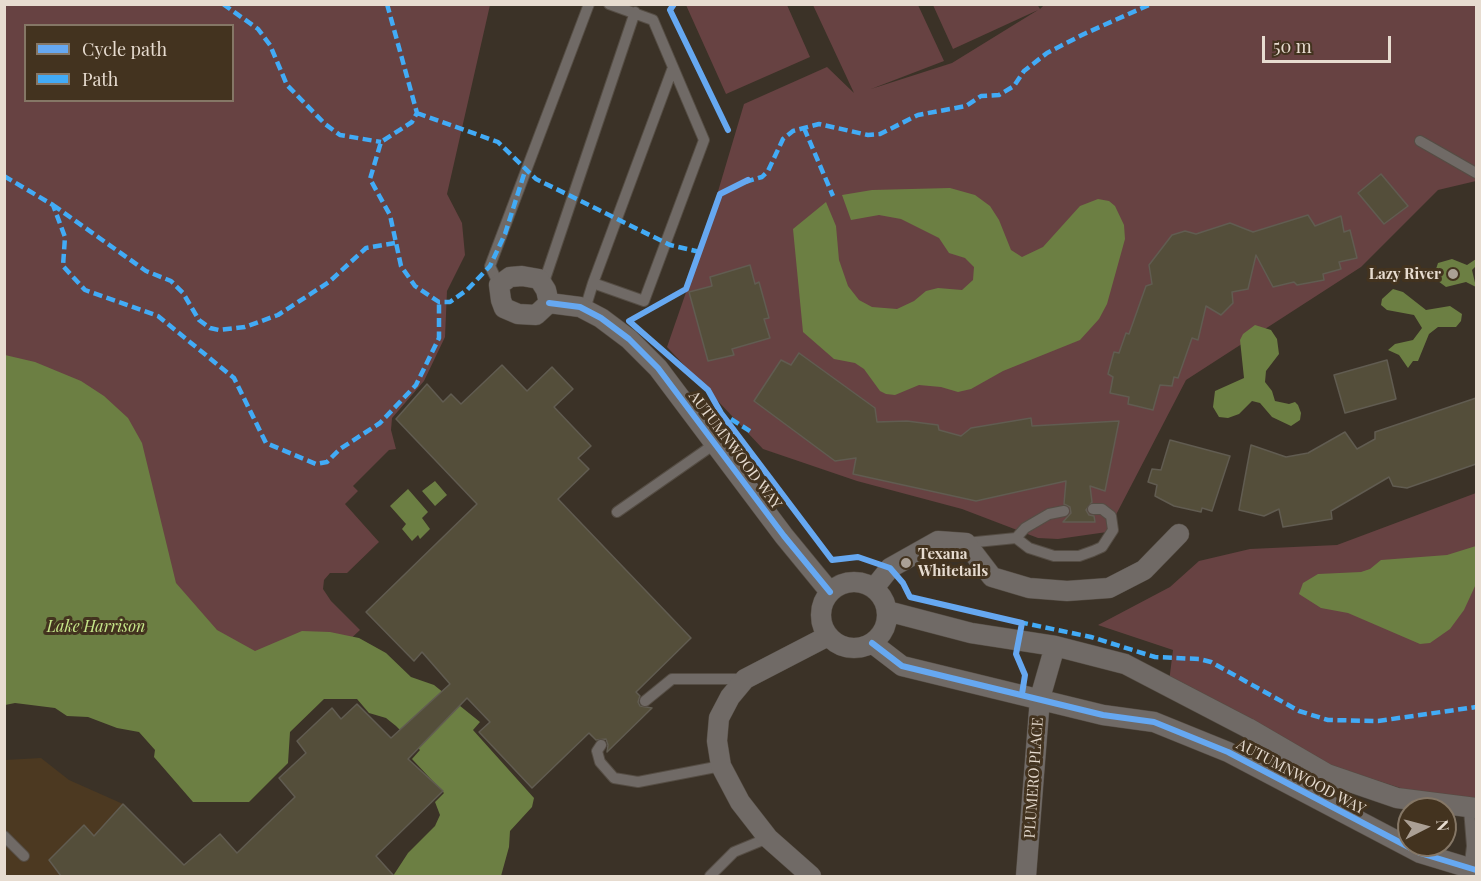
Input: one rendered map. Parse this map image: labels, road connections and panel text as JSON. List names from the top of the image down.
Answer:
{
  "streets": {
    "street": ["AUTUMNWOOD WAY", "PLUMERO PLACE"]
  },
  "crossings": [
    ["AUTUMNWOOD WAY", "PLUMERO PLACE"]
  ],
  "water": ["Lake Harrison"],
  "places": ["Lazy River", "Texana Whitetails"],
  "legend": ["Cycle path", "Path"],
  "scale_bar": "50 m",
  "north": "right"
}
